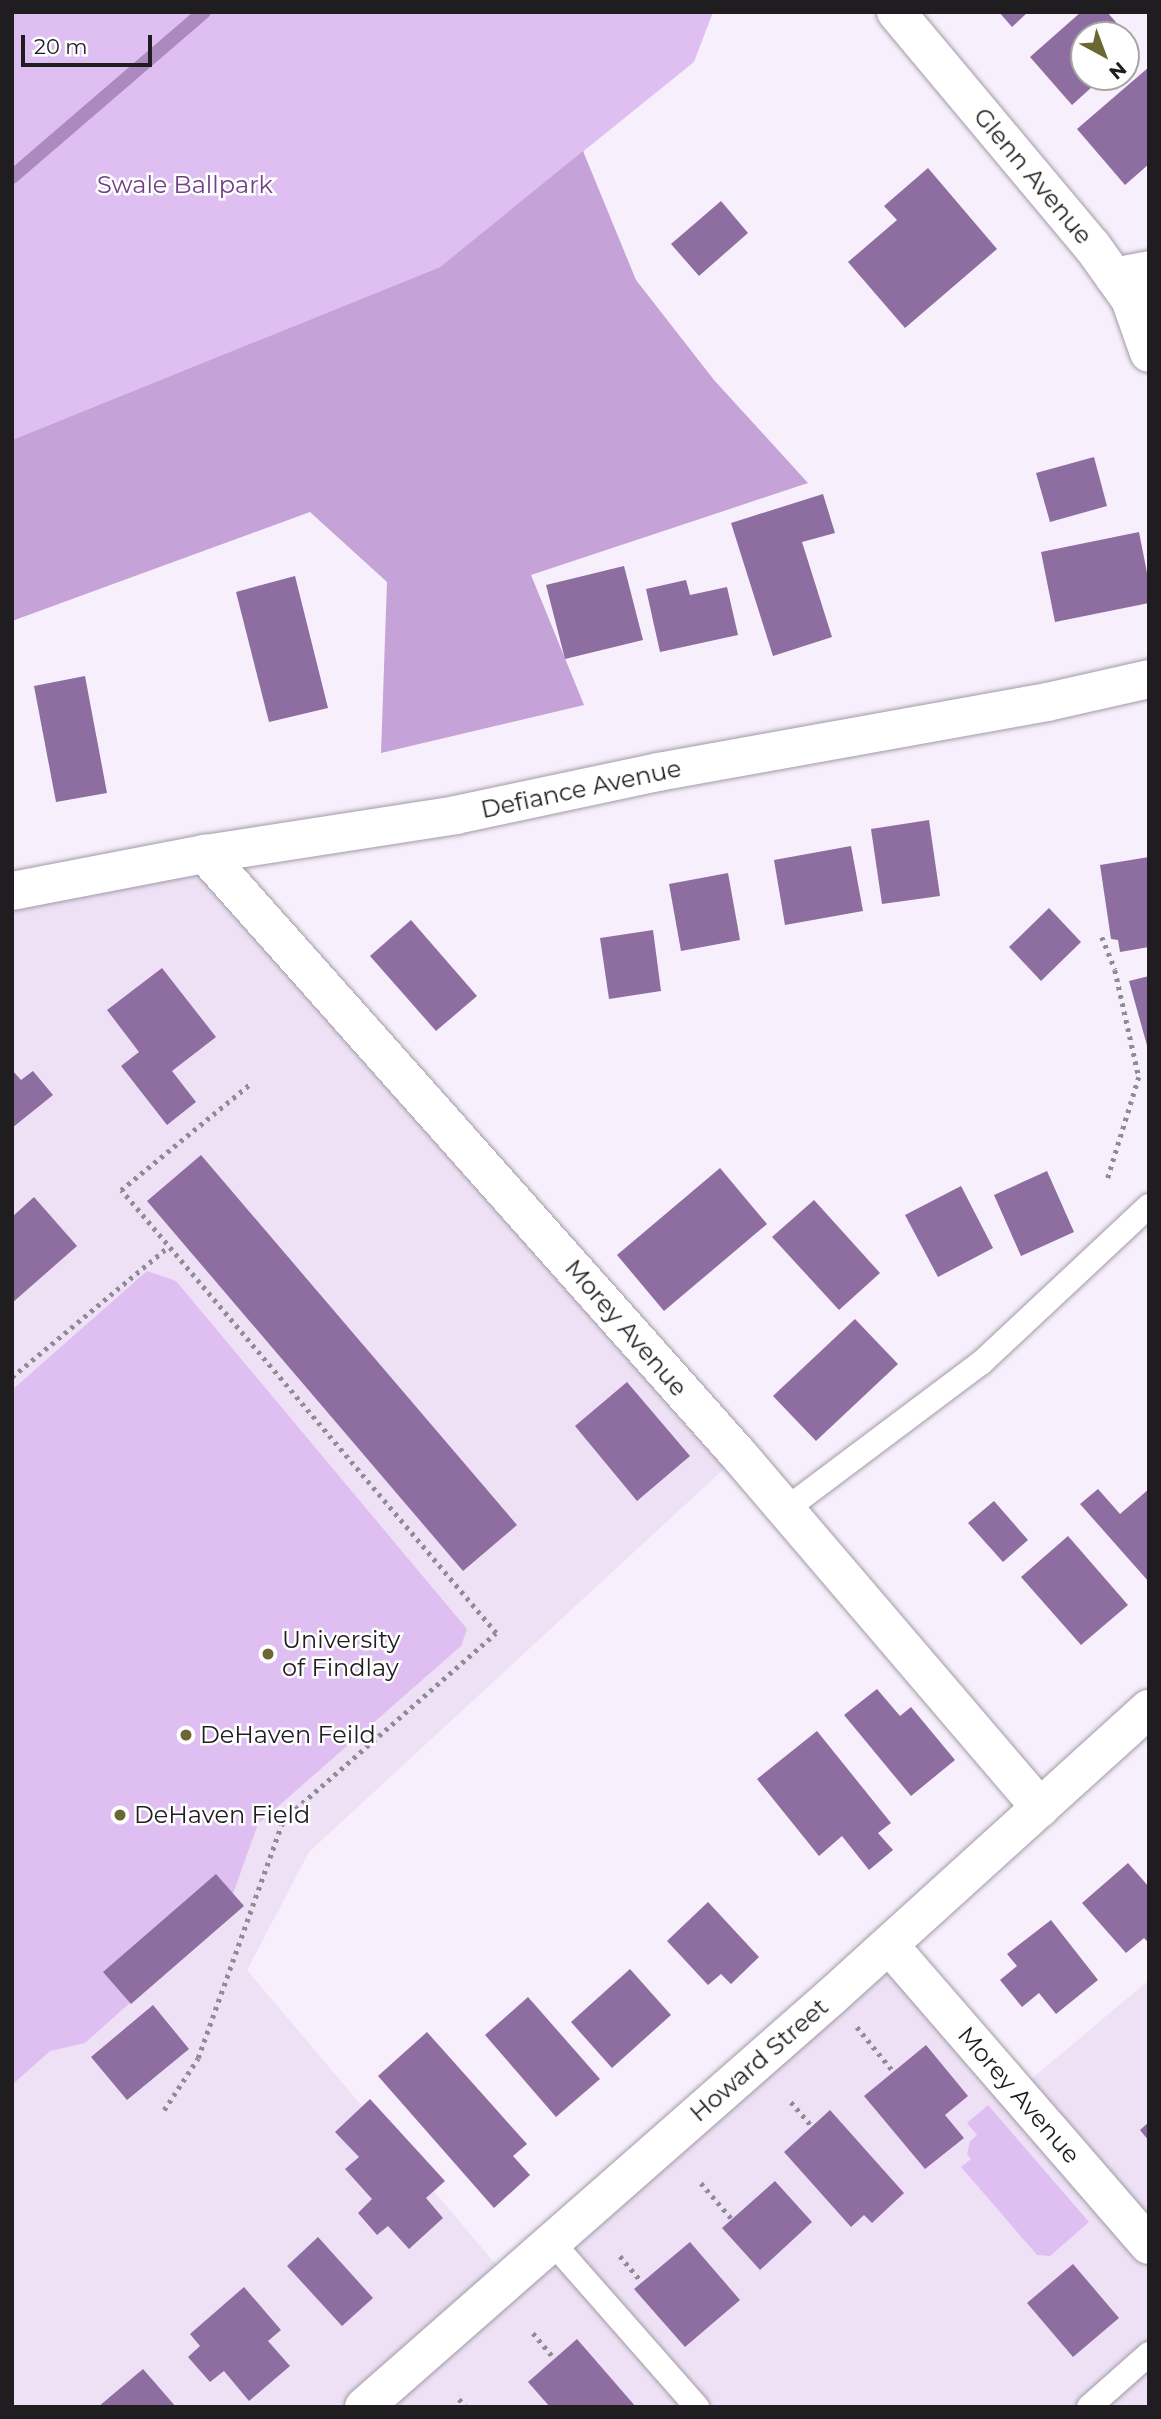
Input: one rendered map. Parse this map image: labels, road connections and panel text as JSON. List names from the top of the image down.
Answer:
{
  "streets": {
    "street": [
      "Glenn Avenue",
      "Defiance Avenue",
      "Morey Avenue",
      "Howard Street"
    ]
  },
  "crossings": [
    ["Defiance Avenue", "Morey Avenue"],
    ["Morey Avenue", "Howard Street"]
  ],
  "parks": ["Swale Ballpark"],
  "places": ["University of Findlay", "DeHaven Feild", "DeHaven Field"],
  "scale_bar": "20 m",
  "north": "bottom right"
}
